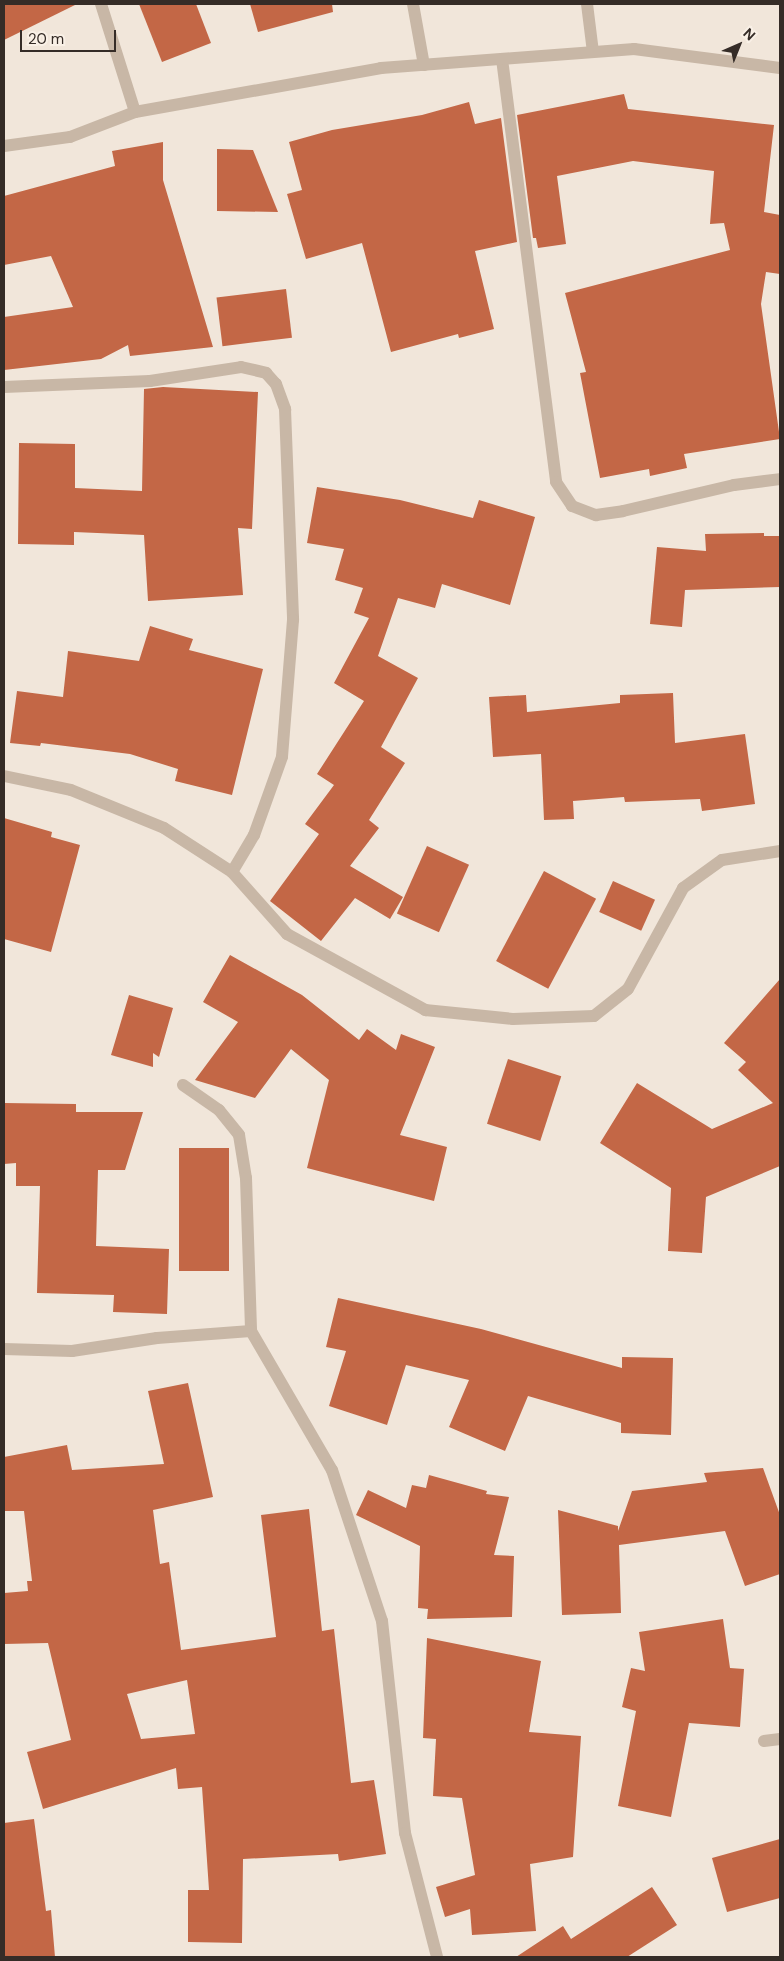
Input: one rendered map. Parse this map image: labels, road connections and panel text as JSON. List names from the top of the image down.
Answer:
{
  "scale_bar": "20 m",
  "north": "top right"
}
